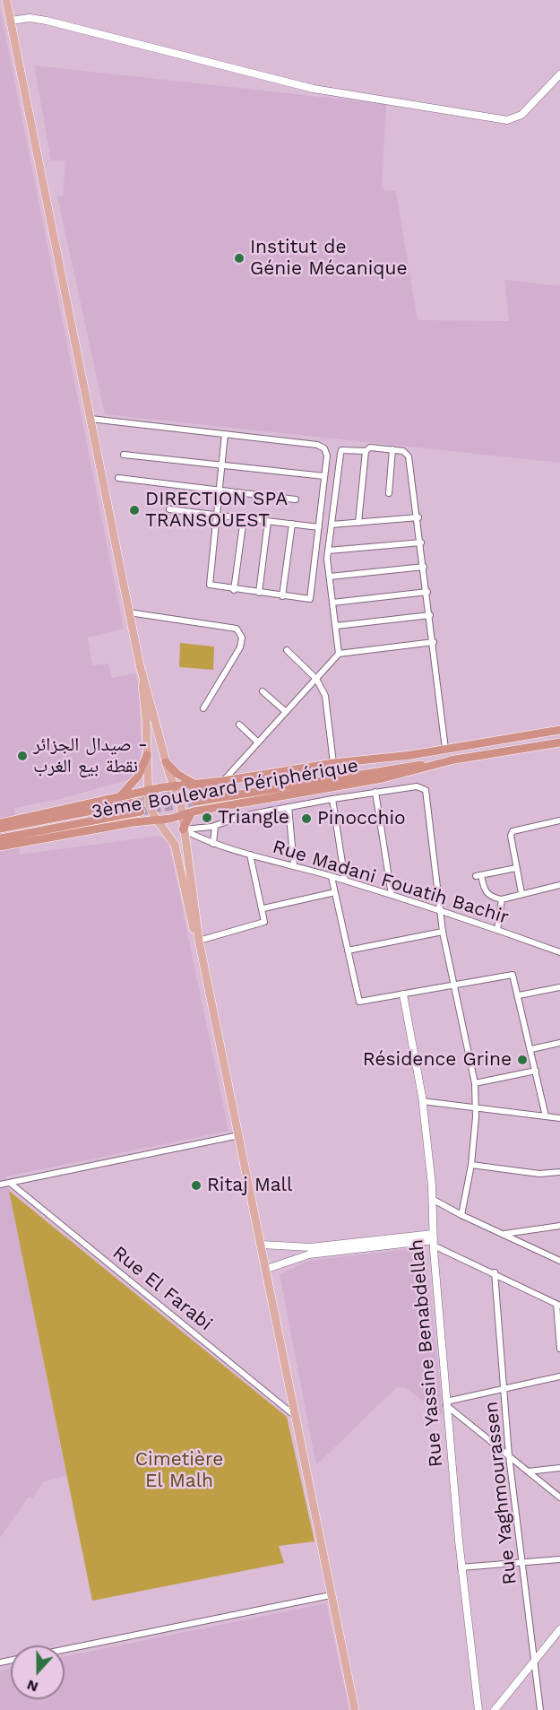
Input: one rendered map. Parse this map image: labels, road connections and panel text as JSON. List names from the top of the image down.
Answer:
{
  "streets": {
    "highway": ["3ème Boulevard Périphérique"],
    "street": [
      "Rue Madani Fouatih Bachir",
      "Rue El Farabi",
      "Rue Yassine Benabdellah",
      "Rue Yaghmourassen"
    ]
  },
  "parks": ["Cimetière El Malh"],
  "places": [
    "Institut de Génie Mécanique",
    "DIRECTION SPA TRANSOUEST",
    "صيدال الجزائر - نقطة بيع الغرب",
    "Triangle",
    "Pinocchio",
    "Résidence Grine",
    "Ritaj Mall"
  ],
  "north": "bottom"
}
